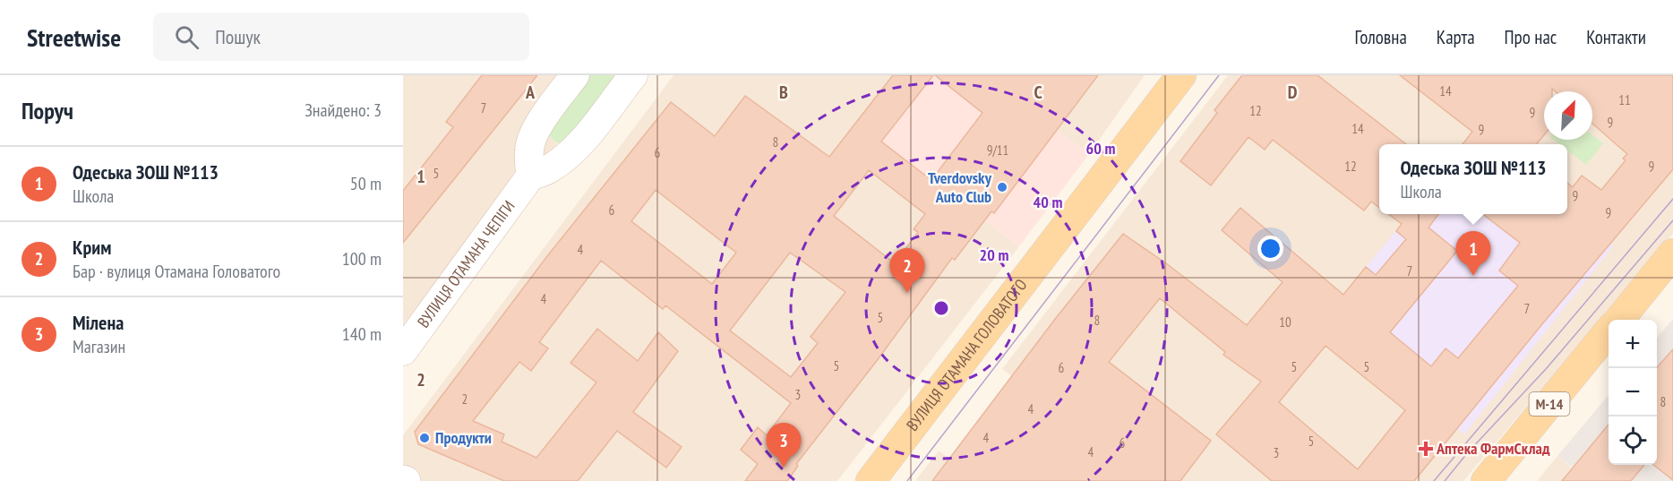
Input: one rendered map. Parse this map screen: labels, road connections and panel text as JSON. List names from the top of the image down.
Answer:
{
  "streets": {
    "main road": ["ВУЛИЦЯ ОТАМАНА ГОЛОВАТОГО", "М-14"],
    "street": ["ВУЛИЦЯ ОТАМАНА ЧЕПІГИ"]
  },
  "places": {
    "other": ["Tverdovsky Auto Club", "Продукти"],
    "health": ["Аптека ФармСклад"]
  },
  "house_numbers": [
    "14",
    "11",
    "7",
    "12",
    "9",
    "9",
    "14",
    "9",
    "8",
    "9/11",
    "6",
    "12",
    "9",
    "5",
    "9",
    "6",
    "9",
    "4",
    "7",
    "4",
    "7",
    "5",
    "8",
    "10",
    "5",
    "5",
    "5",
    "6",
    "3",
    "2",
    "8",
    "4",
    "4",
    "5",
    "6",
    "4",
    "3"
  ],
  "north": "top right",
  "page": {
    "header": "Streetwise",
    "search": "Пошук",
    "nav": [
      "Головна",
      "Карта",
      "Про нас",
      "Контакти"
    ],
    "heading": ["Поруч", "Знайдено: 3"],
    "popup": ["Одеська ЗОШ №113", "Школа"],
    "list": [
      {
        "mark": "1",
        "name": "Одеська ЗОШ №113",
        "note": "Школа",
        "value": "50 m"
      },
      {
        "mark": "2",
        "name": "Крим",
        "note": "Бар · вулиця Отамана Головатого",
        "value": "100 m"
      },
      {
        "mark": "3",
        "name": "Мілена",
        "note": "Магазин",
        "value": "140 m"
      }
    ],
    "pins": ["1", "2", "3"],
    "map_buttons": ["+", "−"]
  },
  "grid": {
    "columns": [
      "A",
      "B",
      "C",
      "D"
    ],
    "rows": ["1", "2"]
  },
  "rings": ["60 m", "40 m", "20 m"]
}
